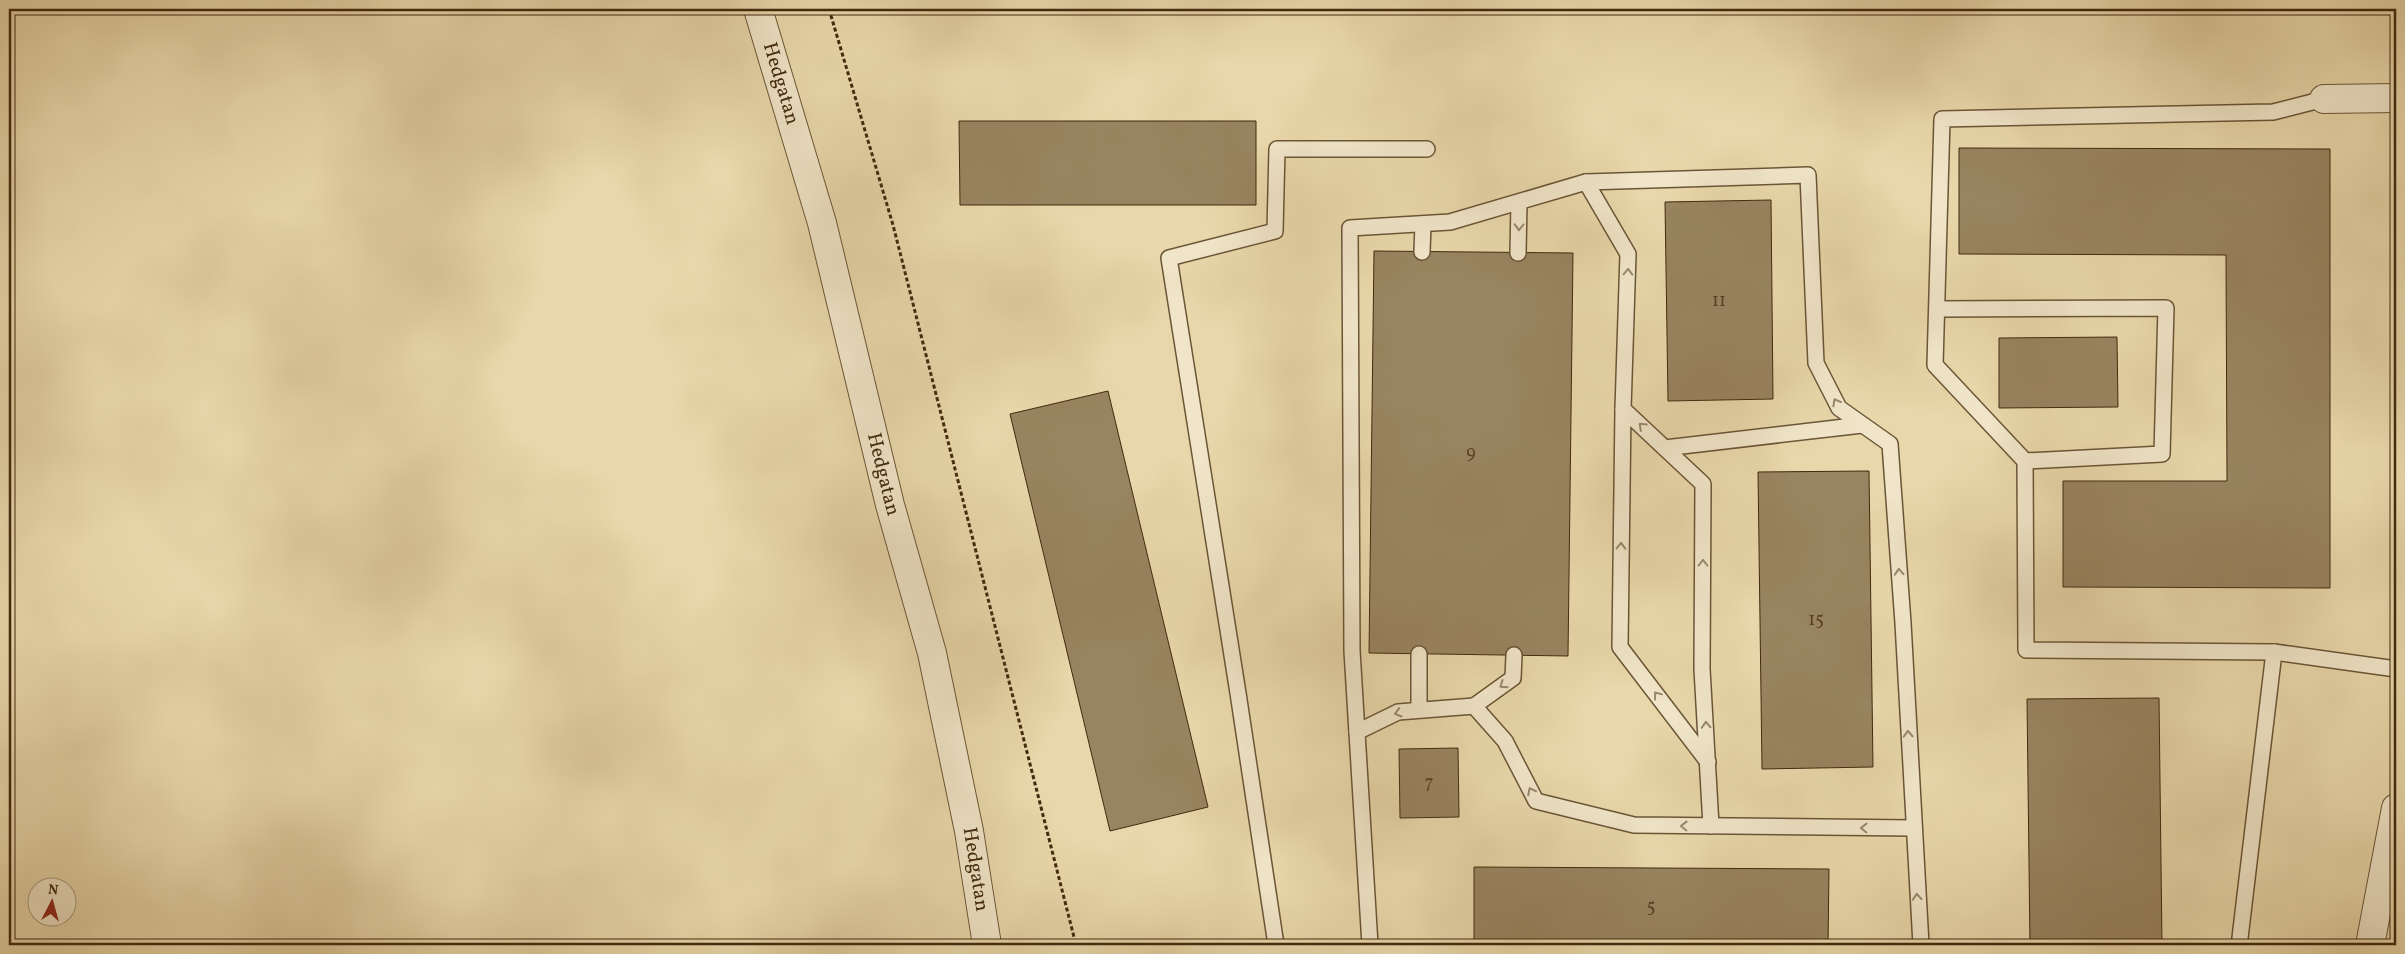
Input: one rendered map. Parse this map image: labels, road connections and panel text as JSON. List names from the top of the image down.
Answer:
{
  "streets": {
    "street": ["Hedgatan"]
  },
  "house_numbers": [
    "11",
    "9",
    "15",
    "7",
    "5"
  ],
  "north": "top"
}
